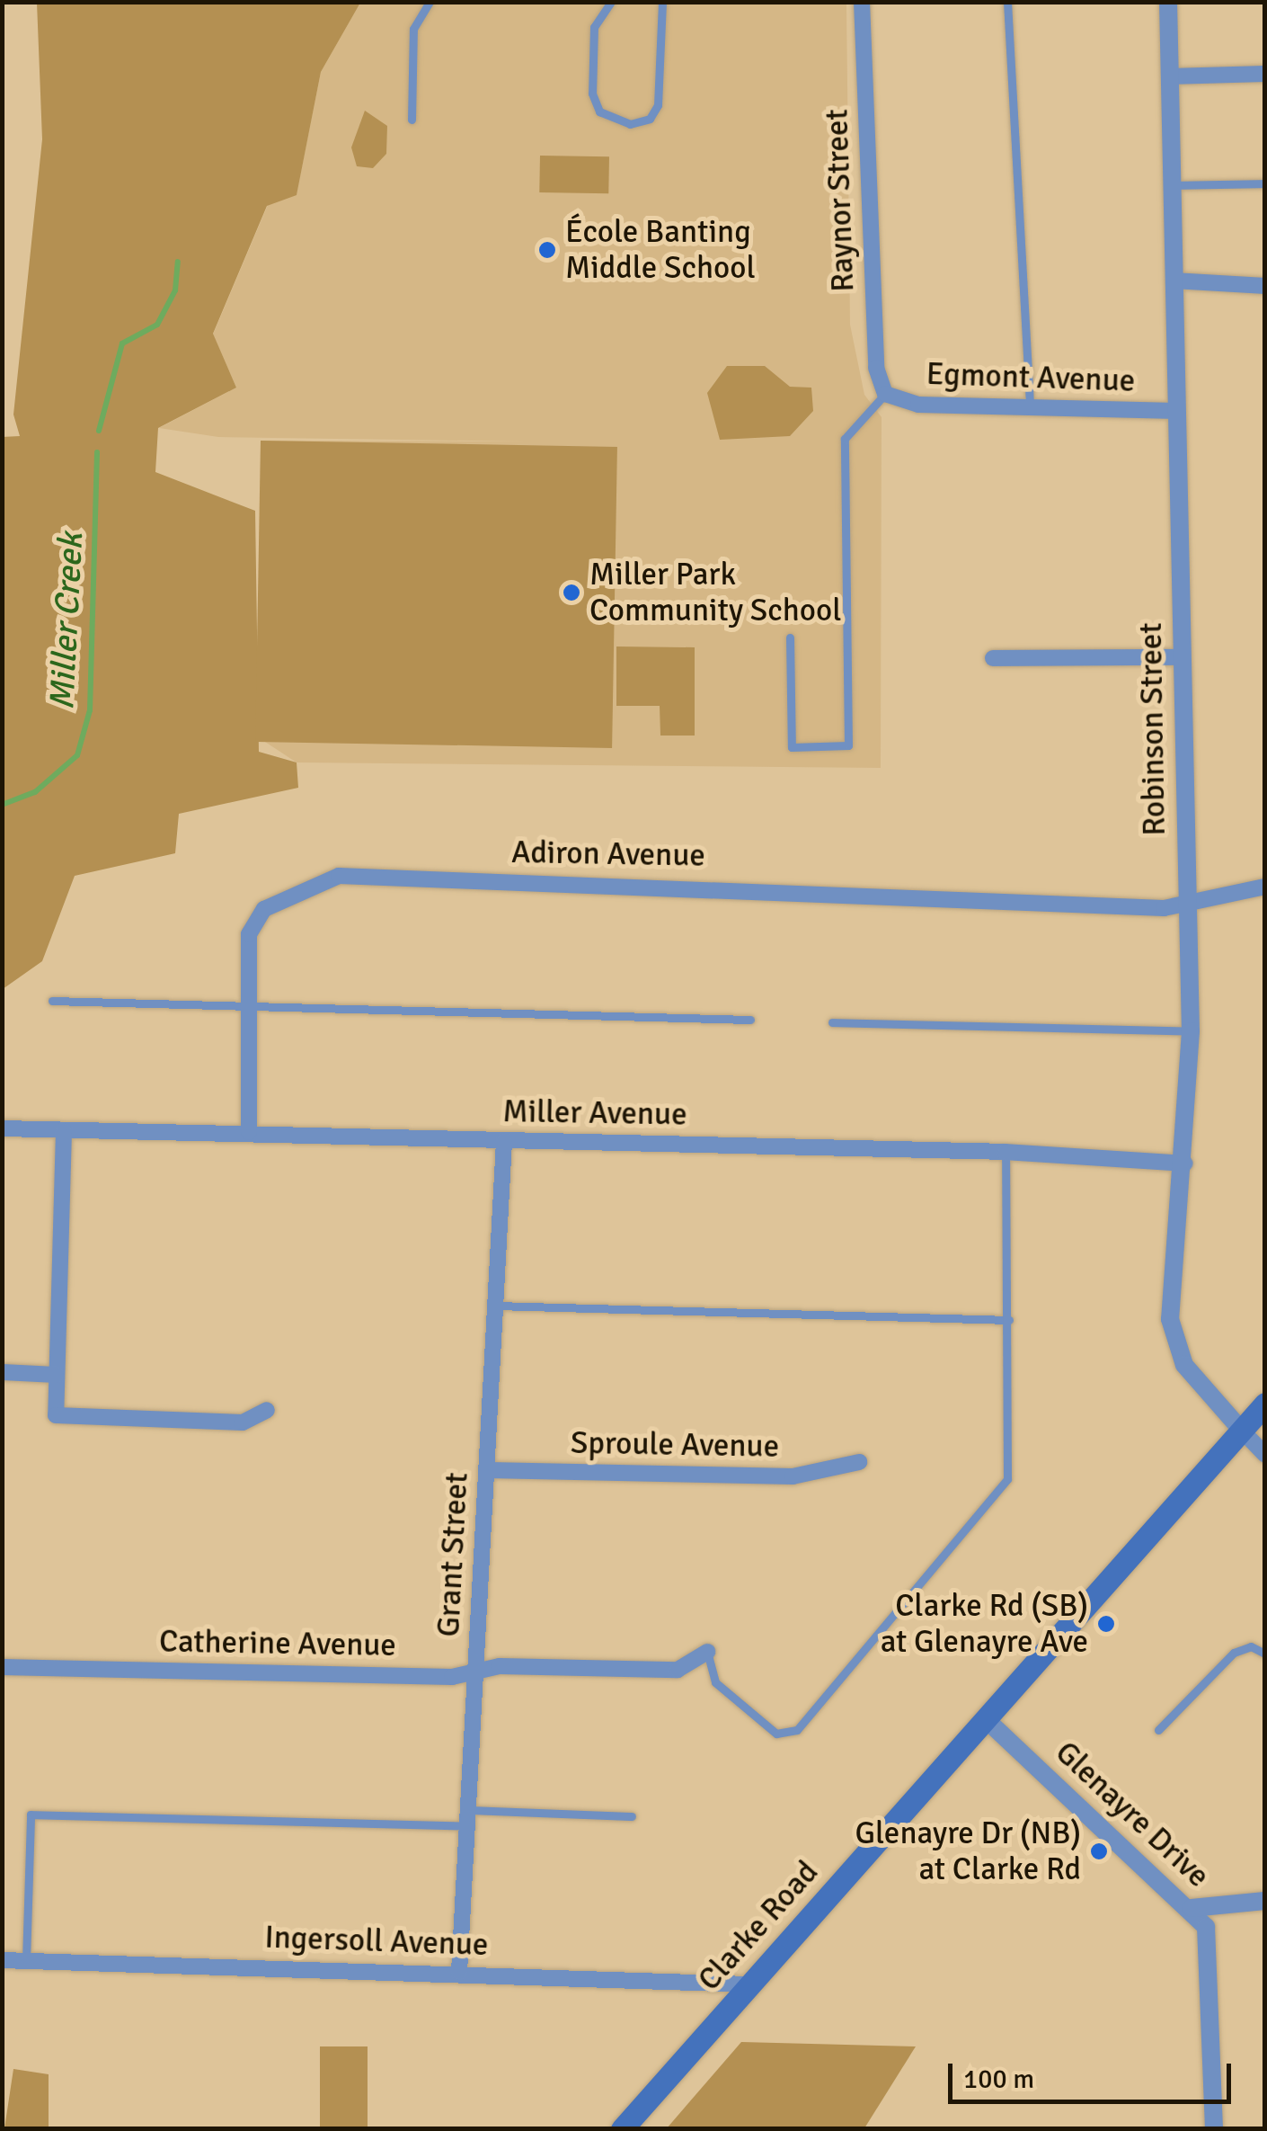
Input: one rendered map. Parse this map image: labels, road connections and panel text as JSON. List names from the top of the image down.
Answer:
{
  "streets": {
    "main road": ["Clarke Road"],
    "street": [
      "Raynor Street",
      "Egmont Avenue",
      "Robinson Street",
      "Adiron Avenue",
      "Miller Avenue",
      "Sproule Avenue",
      "Grant Street",
      "Catherine Avenue",
      "Glenayre Drive",
      "Ingersoll Avenue"
    ]
  },
  "crossings": [
    ["Raynor Street", "Egmont Avenue"],
    ["Egmont Avenue", "Robinson Street"],
    ["Robinson Street", "Adiron Avenue"],
    ["Robinson Street", "Miller Avenue"],
    ["Robinson Street", "Clarke Road"],
    ["Adiron Avenue", "Miller Avenue"],
    ["Miller Avenue", "Grant Street"],
    ["Sproule Avenue", "Grant Street"],
    ["Grant Street", "Catherine Avenue"],
    ["Grant Street", "Ingersoll Avenue"],
    ["Glenayre Drive", "Clarke Road"],
    ["Clarke Road", "Ingersoll Avenue"]
  ],
  "water": ["Miller Creek"],
  "places": [
    "École Banting Middle School",
    "Miller Park Community School",
    "Clarke Rd (SB) at Glenayre Ave",
    "Glenayre Dr (NB) at Clarke Rd"
  ],
  "scale_bar": "100 m"
}
